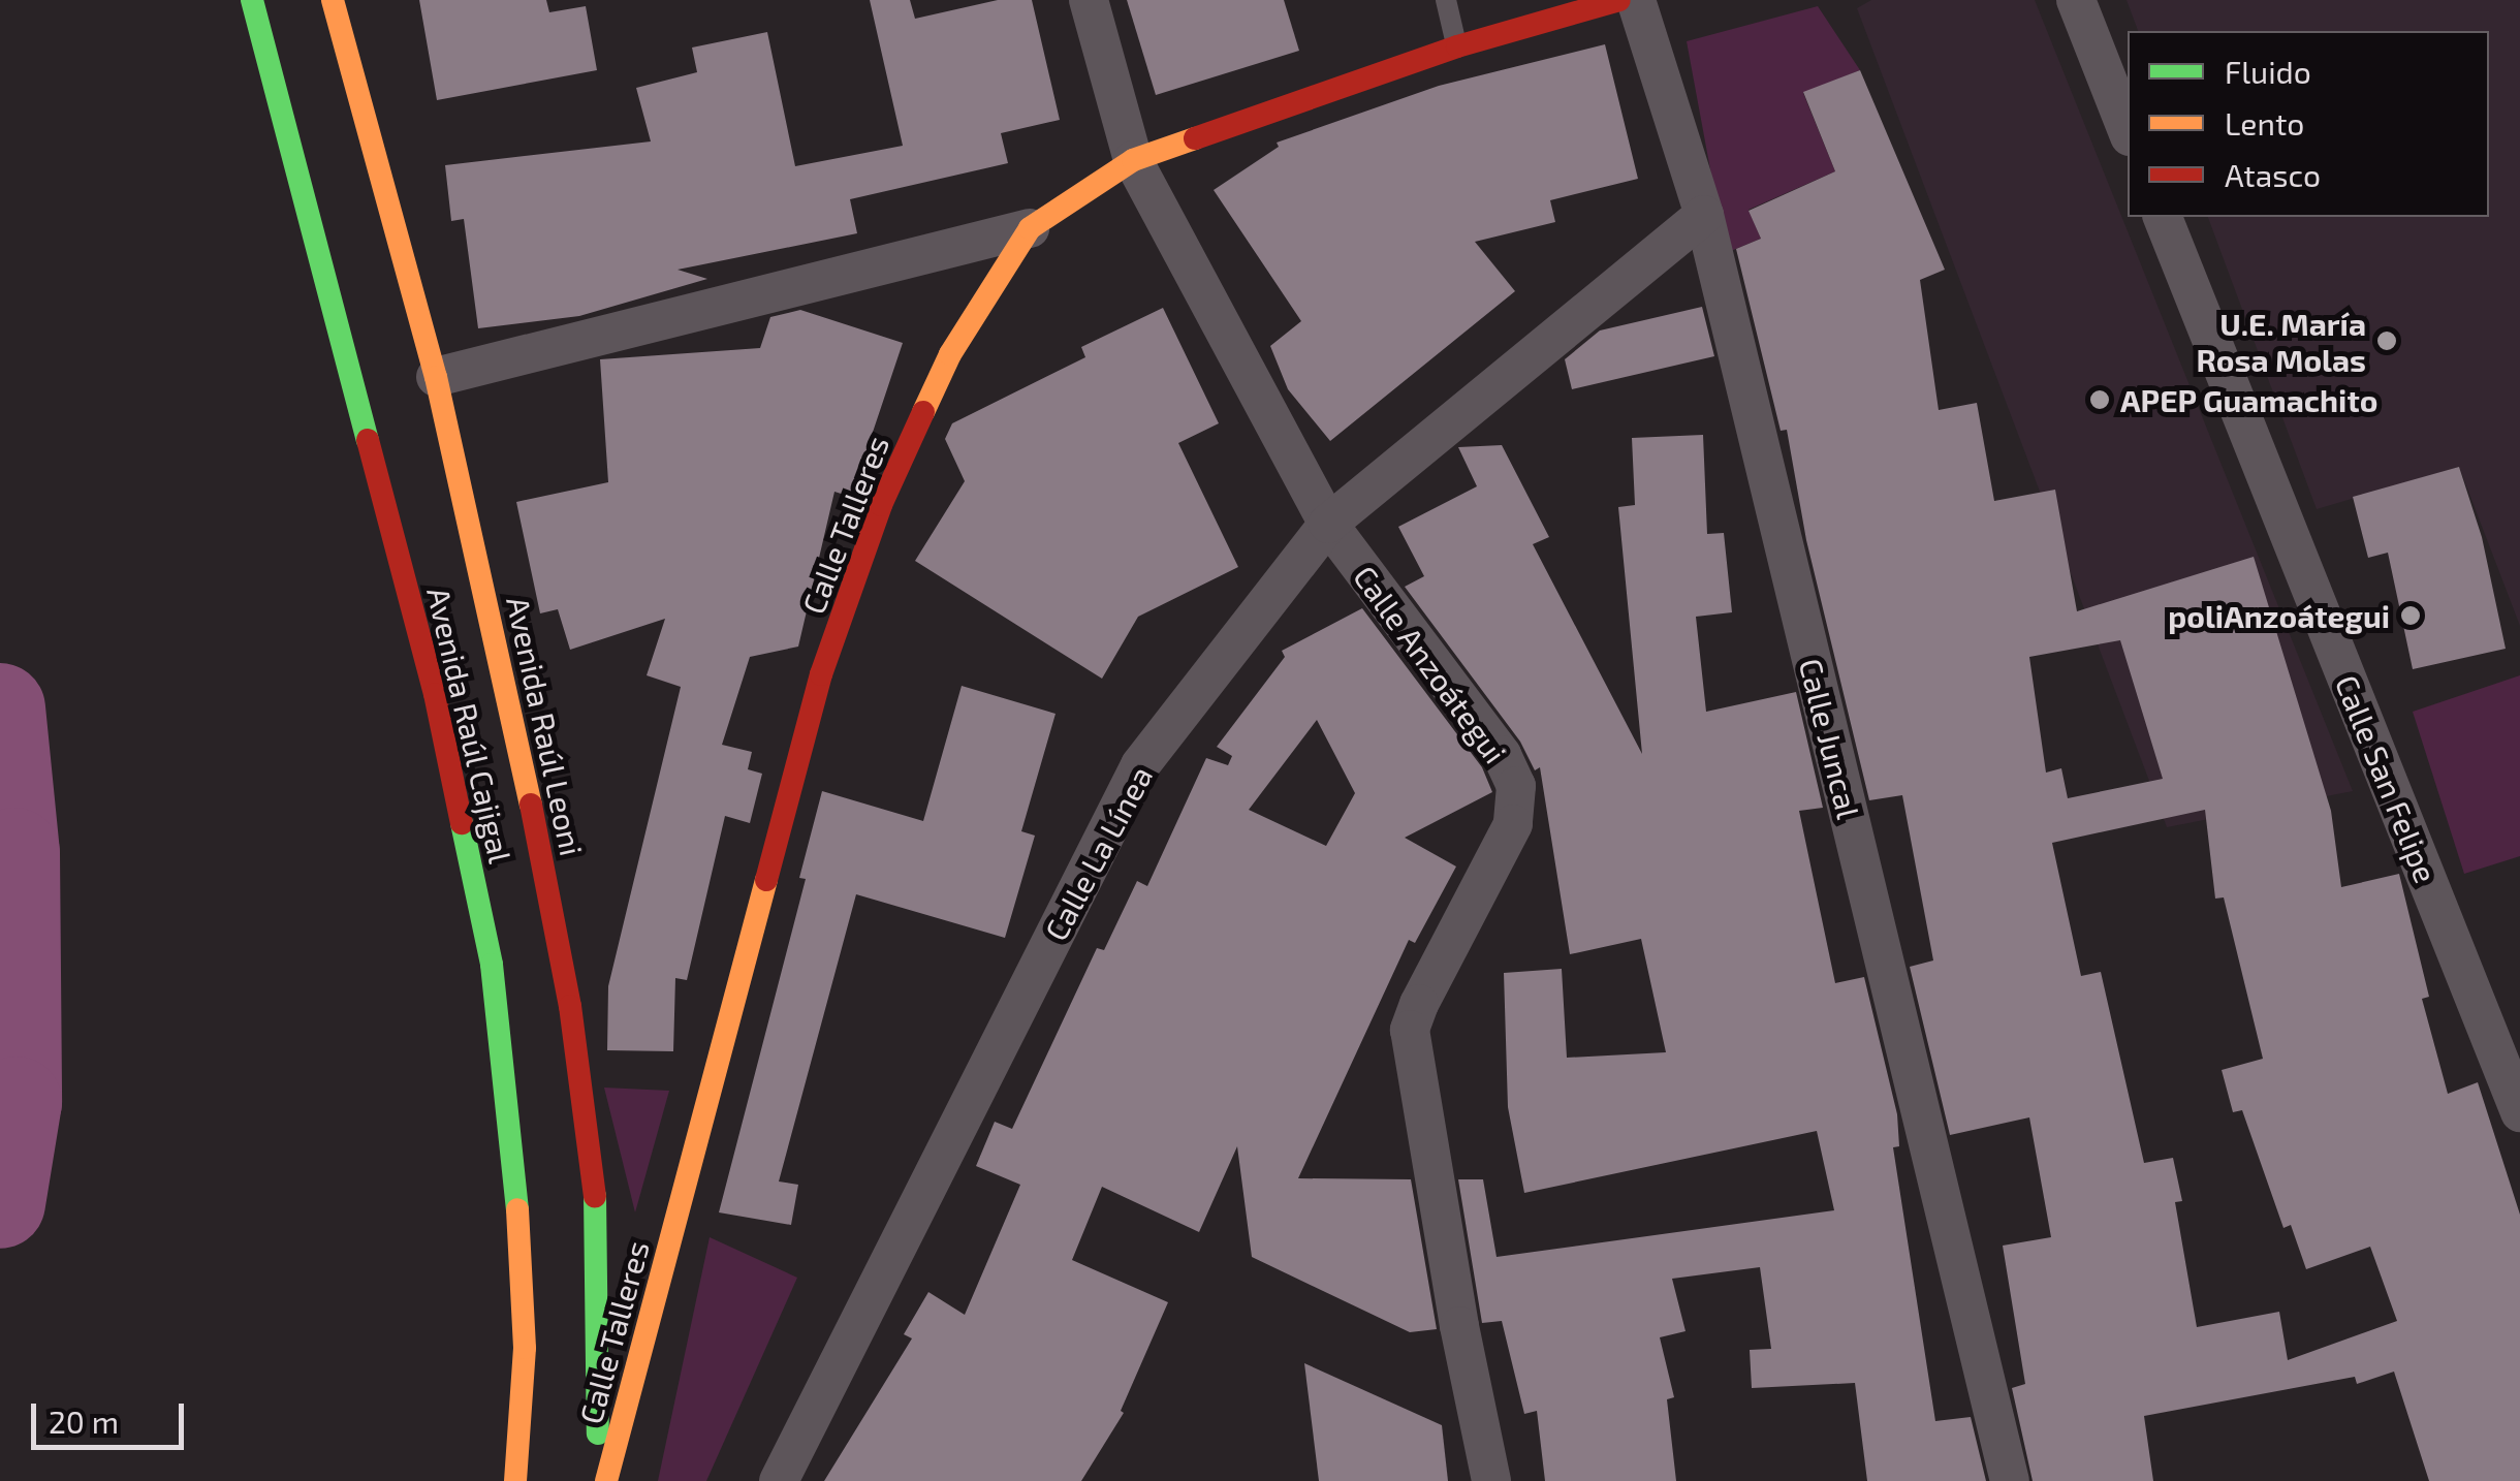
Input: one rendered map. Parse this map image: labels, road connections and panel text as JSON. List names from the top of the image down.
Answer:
{
  "streets": {
    "main road": ["Calle Talleres", "Avenida Raúl Cajigal", "Avenida Raúl Leoni"],
    "street": [
      "Calle Anzoátegui",
      "Calle Juncal",
      "Calle San Felipe",
      "Calle La Línea"
    ]
  },
  "crossings": [
    ["Calle Talleres", "Calle Anzoátegui"],
    ["Calle Anzoátegui", "Calle La Línea"],
    ["Calle Juncal", "Calle La Línea"]
  ],
  "places": ["U.E. María Rosa Molas", "APEP Guamachito", "poliAnzoátegui"],
  "legend": ["Fluido", "Lento", "Atasco"],
  "scale_bar": "20 m"
}
